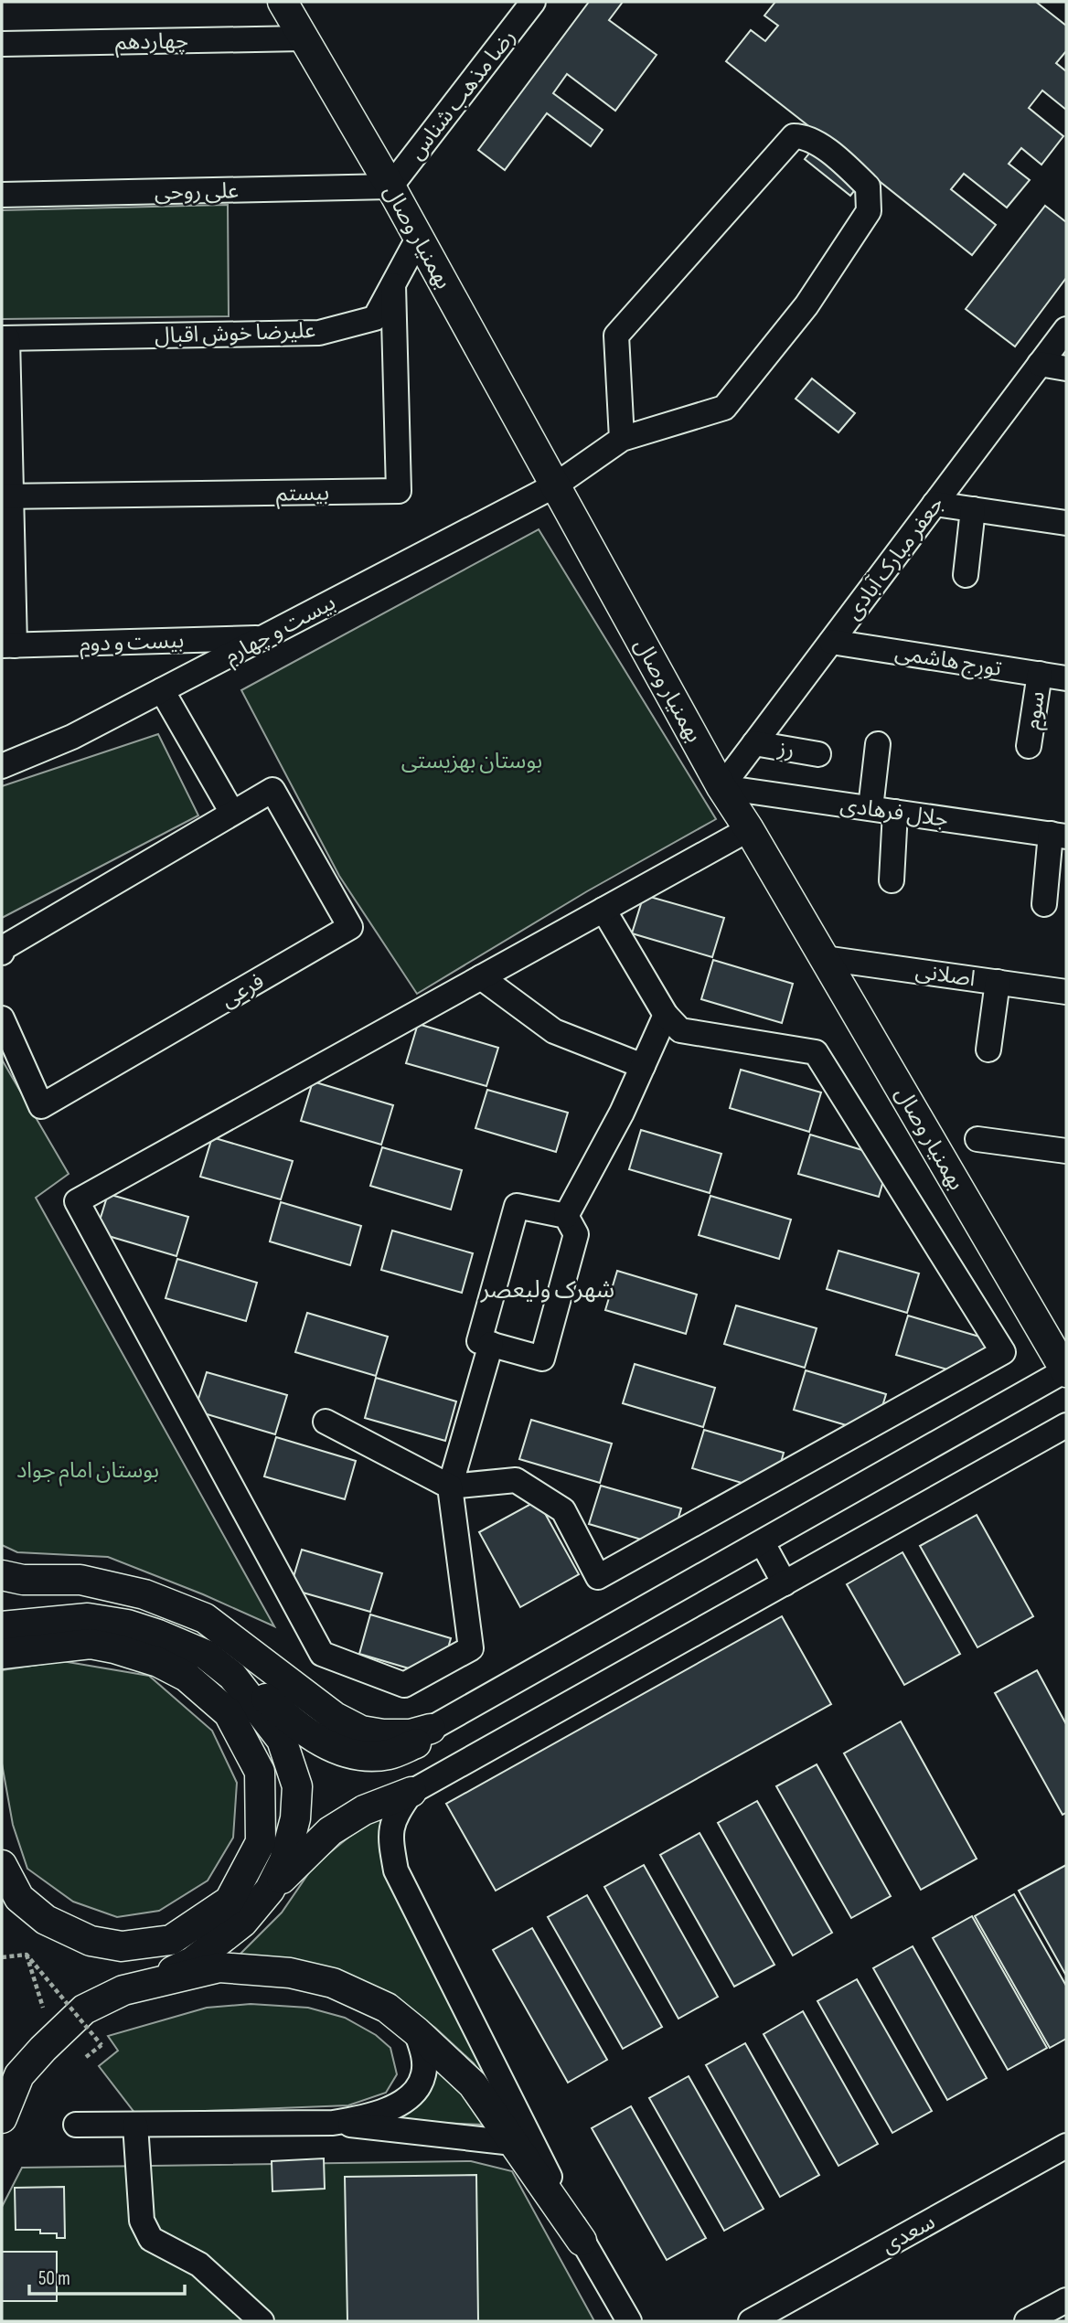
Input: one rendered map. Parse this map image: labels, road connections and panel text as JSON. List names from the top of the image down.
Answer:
{
  "streets": {
    "main road": ["بهمنیار وصال"],
    "street": [
      "چهاردهم",
      "رضا مذهب شناس",
      "علی روحی",
      "علیرضا خوش اقبال",
      "بیستم",
      "جعفر مبارک آبادی",
      "بیست و چهارم",
      "بیست و دوم",
      "تورج هاشمی",
      "سوم",
      "رز",
      "جلال فرهادی",
      "اصلانی",
      "فرعی",
      "سعدی"
    ]
  },
  "crossings": [
    ["چهاردهم", "بهمنیار وصال"],
    ["رضا مذهب شناس", "علی روحی"],
    ["رضا مذهب شناس", "بهمنیار وصال"],
    ["علی روحی", "بهمنیار وصال"],
    ["بهمنیار وصال", "علیرضا خوش اقبال"],
    ["بهمنیار وصال", "جعفر مبارک آبادی"],
    ["بهمنیار وصال", "بیست و چهارم"],
    ["بهمنیار وصال", "جلال فرهادی"],
    ["بهمنیار وصال", "اصلانی"],
    ["علیرضا خوش اقبال", "بیستم"],
    ["جعفر مبارک آبادی", "تورج هاشمی"],
    ["جعفر مبارک آبادی", "رز"],
    ["جعفر مبارک آبادی", "جلال فرهادی"],
    ["بیست و چهارم", "بیست و دوم"],
    ["تورج هاشمی", "سوم"]
  ],
  "districts": ["شهرک ولیعصر"],
  "parks": ["بوستان بهزیستی", "بوستان امام جواد"],
  "scale_bar": "50 m"
}
